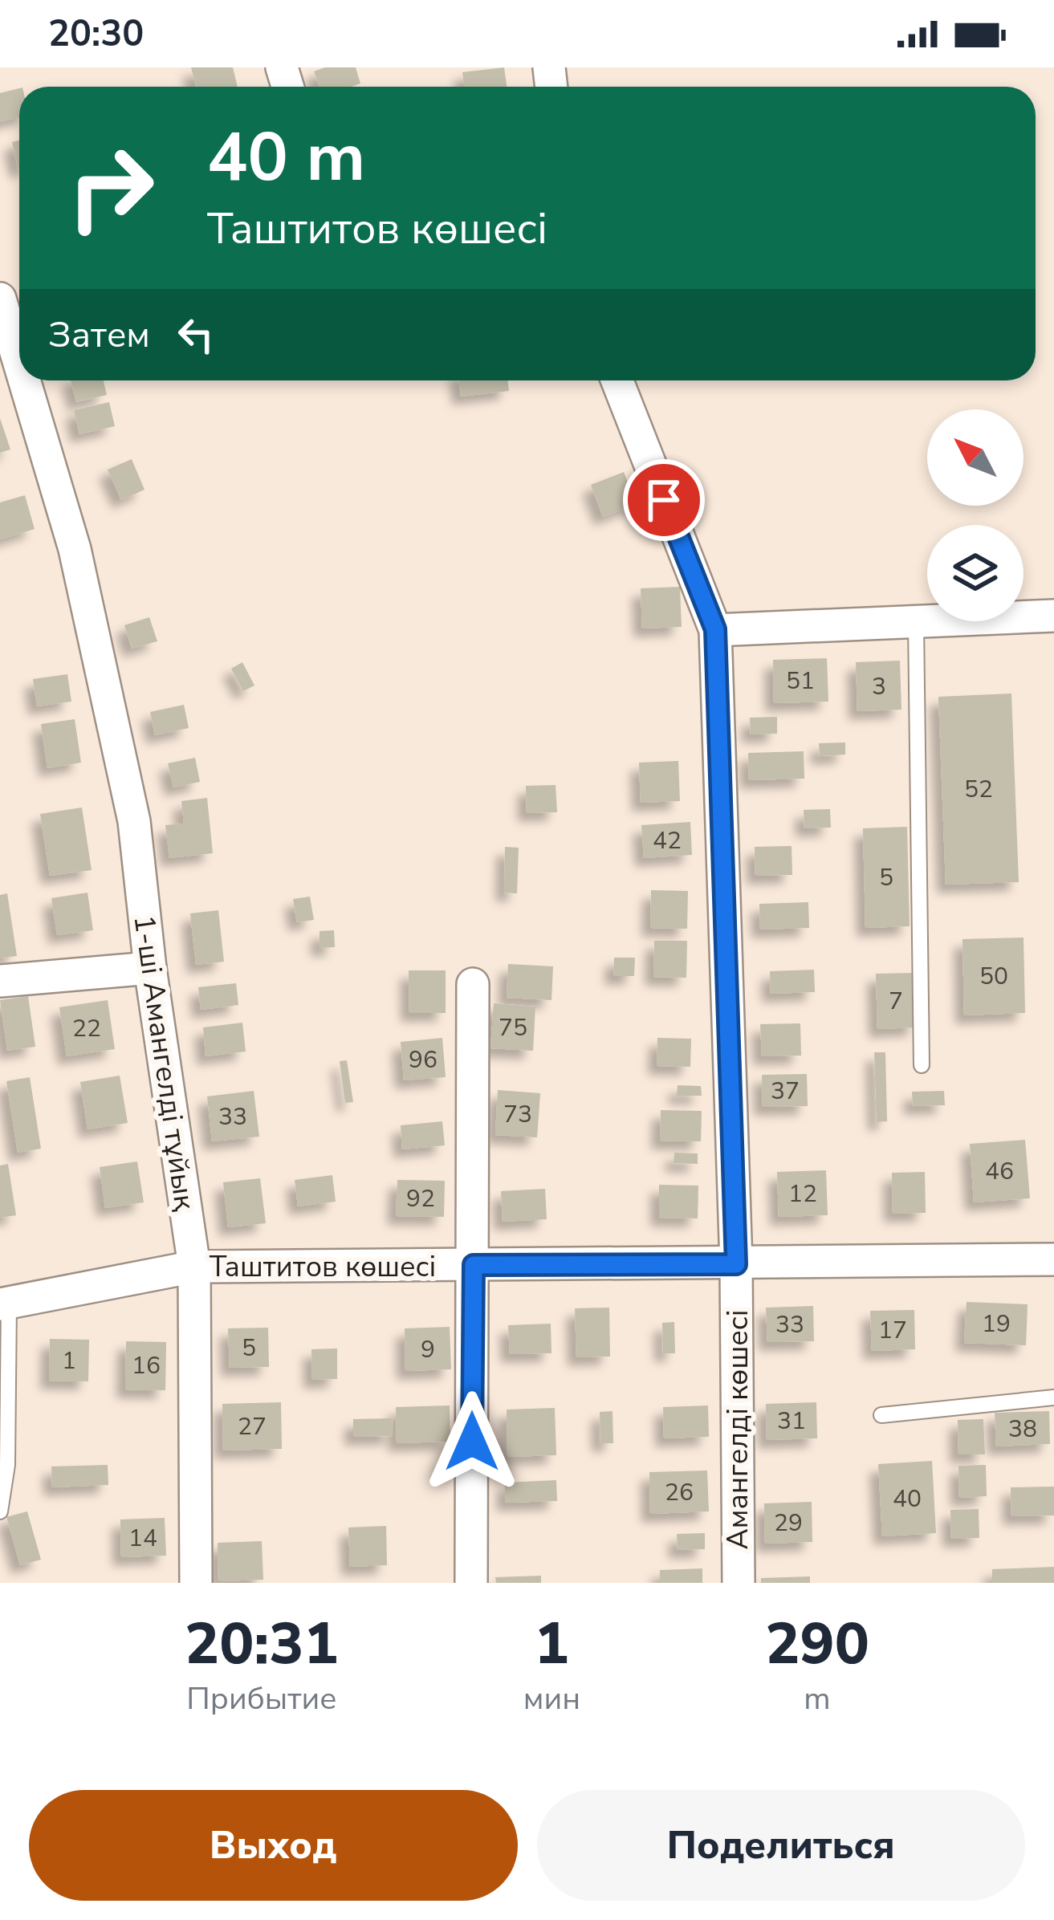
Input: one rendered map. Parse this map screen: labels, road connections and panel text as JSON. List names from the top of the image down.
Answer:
{
  "streets": {
    "street": ["1-ші Амангелді тұйық", "Таштитов көшесі", "Амангелді көшесі"]
  },
  "crossings": [
    ["1-ші Амангелді тұйық", "Таштитов көшесі"],
    ["Таштитов көшесі", "Амангелді көшесі"]
  ],
  "house_numbers": [
    "51",
    "3",
    "52",
    "42",
    "5",
    "50",
    "7",
    "75",
    "22",
    "96",
    "37",
    "73",
    "33",
    "46",
    "12",
    "92",
    "19",
    "33",
    "17",
    "5",
    "9",
    "1",
    "16",
    "31",
    "27",
    "38",
    "26",
    "40",
    "29",
    "14"
  ],
  "north": "top left",
  "page": {
    "status": "20:30",
    "turn": ["40 m", "Таштитов көшесі"],
    "then": "Затем",
    "eta": [
      "20:31",
      "Прибытие",
      "1",
      "мин",
      "290",
      "m"
    ],
    "buttons": ["Выход", "Поделиться"]
  }
}
